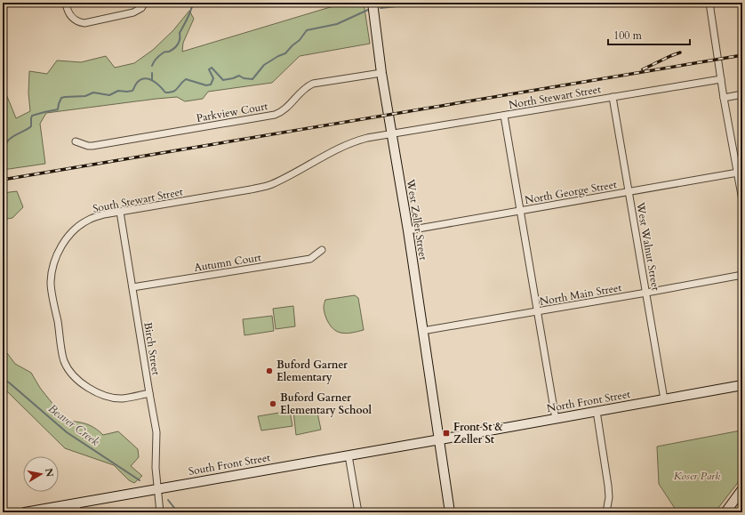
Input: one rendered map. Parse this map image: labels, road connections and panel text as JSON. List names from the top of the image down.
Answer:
{
  "streets": {
    "street": [
      "North Stewart Street",
      "Parkview Court",
      "North George Street",
      "South Stewart Street",
      "West Zeller Street",
      "West Walnut Street",
      "Autumn Court",
      "North Main Street",
      "Birch Street",
      "North Front Street",
      "South Front Street"
    ]
  },
  "crossings": [
    ["North Stewart Street", "South Stewart Street"],
    ["North Stewart Street", "West Zeller Street"],
    ["North Stewart Street", "West Walnut Street"],
    ["Parkview Court", "West Zeller Street"],
    ["North George Street", "West Zeller Street"],
    ["North George Street", "West Walnut Street"],
    ["South Stewart Street", "West Zeller Street"],
    ["South Stewart Street", "Birch Street"],
    ["West Zeller Street", "North Main Street"],
    ["West Zeller Street", "North Front Street"],
    ["West Zeller Street", "South Front Street"],
    ["West Walnut Street", "North Main Street"],
    ["West Walnut Street", "North Front Street"],
    ["Autumn Court", "Birch Street"],
    ["Birch Street", "South Front Street"],
    ["North Front Street", "South Front Street"]
  ],
  "water": ["Beaver Creek"],
  "parks": ["Koser Park"],
  "places": {
    "other": ["Buford Garner Elementary", "Buford Garner Elementary School"],
    "transit": ["Front St & Zeller St"]
  },
  "scale_bar": "100 m",
  "north": "right"
}
